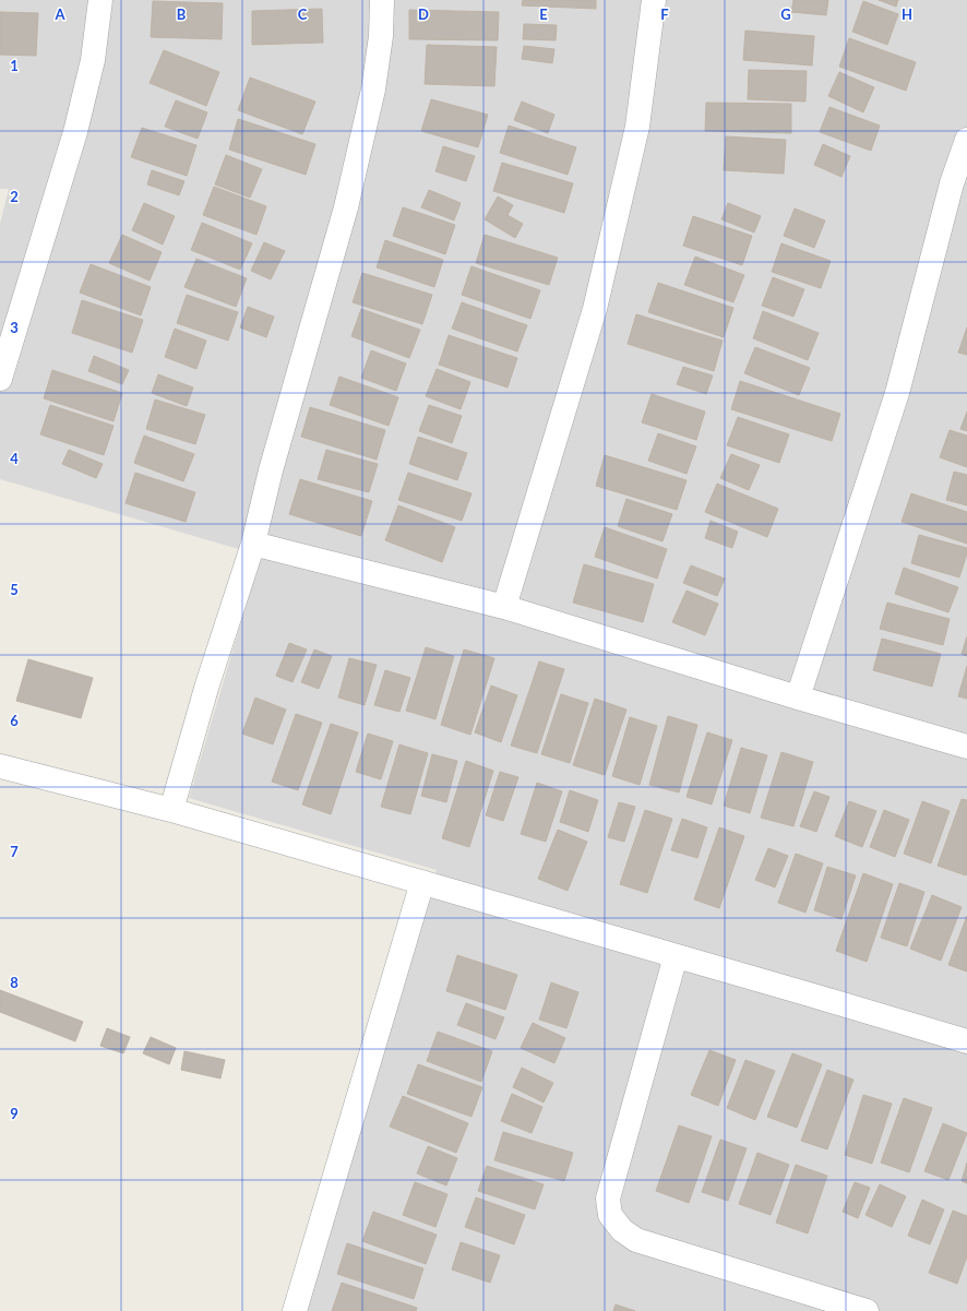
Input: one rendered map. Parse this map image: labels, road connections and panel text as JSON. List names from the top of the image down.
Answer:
{
  "grid": {
    "columns": [
      "A",
      "B",
      "C",
      "D",
      "E",
      "F",
      "G",
      "H"
    ],
    "rows": [
      "1",
      "2",
      "3",
      "4",
      "5",
      "6",
      "7",
      "8",
      "9"
    ]
  }
}
